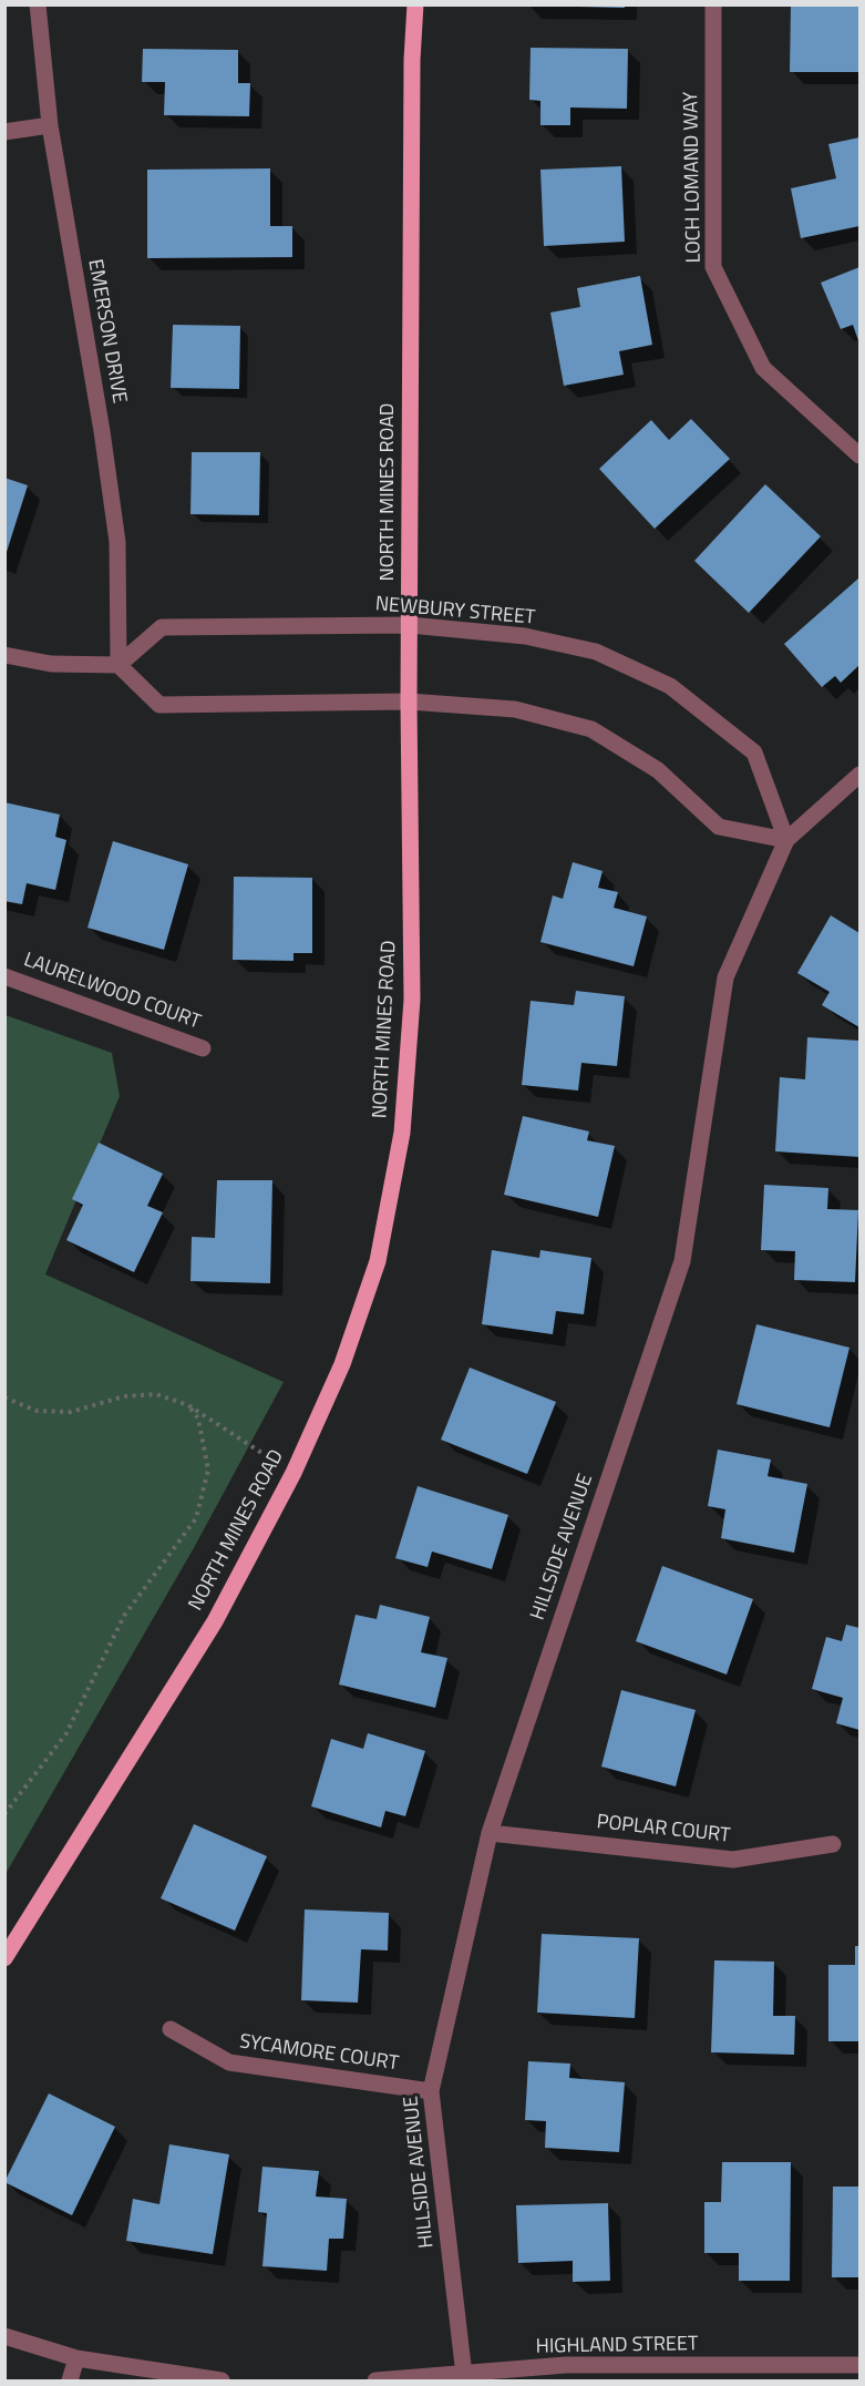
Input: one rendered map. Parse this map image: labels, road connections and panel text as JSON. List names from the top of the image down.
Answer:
{
  "streets": {
    "main road": ["NORTH MINES ROAD"],
    "street": [
      "LOCH LOMAND WAY",
      "EMERSON DRIVE",
      "NEWBURY STREET",
      "LAURELWOOD COURT",
      "HILLSIDE AVENUE",
      "POPLAR COURT",
      "SYCAMORE COURT",
      "HIGHLAND STREET"
    ]
  },
  "crossings": [
    ["EMERSON DRIVE", "NEWBURY STREET"],
    ["NORTH MINES ROAD", "NEWBURY STREET"],
    ["NEWBURY STREET", "HILLSIDE AVENUE"],
    ["HILLSIDE AVENUE", "POPLAR COURT"],
    ["HILLSIDE AVENUE", "SYCAMORE COURT"],
    ["HILLSIDE AVENUE", "HIGHLAND STREET"]
  ]
}
